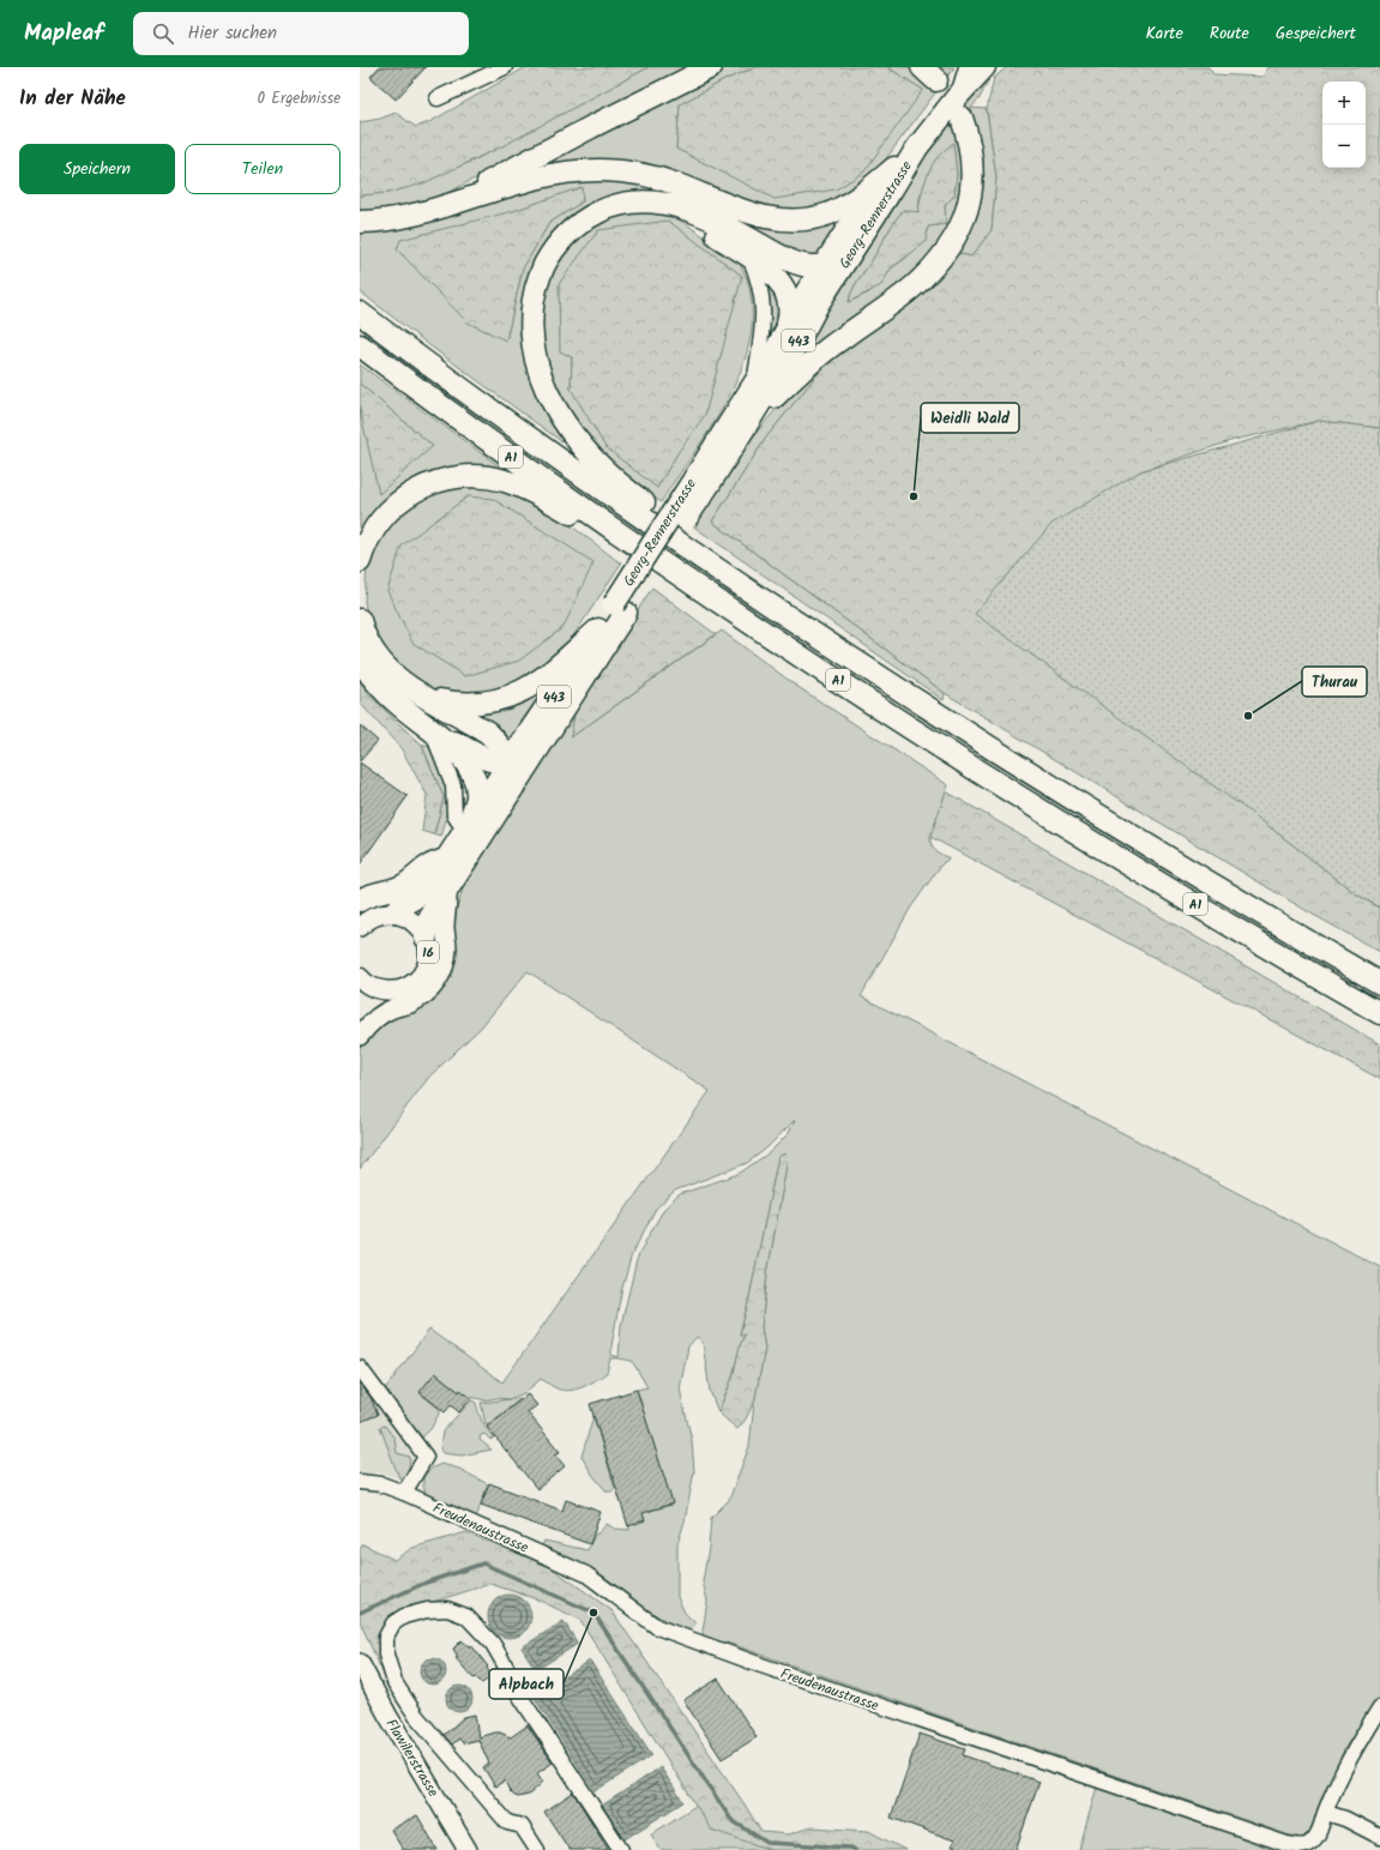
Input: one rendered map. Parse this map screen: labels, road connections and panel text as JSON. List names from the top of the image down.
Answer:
{
  "streets": {
    "highway": ["Georg-Rennerstrasse", "443", "A1"],
    "main road": ["16", "Flawilerstrasse"],
    "street": ["Freudenaustrasse"]
  },
  "crossings": [
    ["Georg-Rennerstrasse", "16"]
  ],
  "places": ["Weidli Wald", "Thurau", "Alpbach"],
  "page": {
    "header": "Mapleaf",
    "search": "Hier suchen",
    "nav": ["Karte", "Route", "Gespeichert"],
    "heading": ["In der Nähe", "0 Ergebnisse"],
    "map_buttons": ["+", "−"],
    "buttons": ["Speichern", "Teilen"]
  }
}
